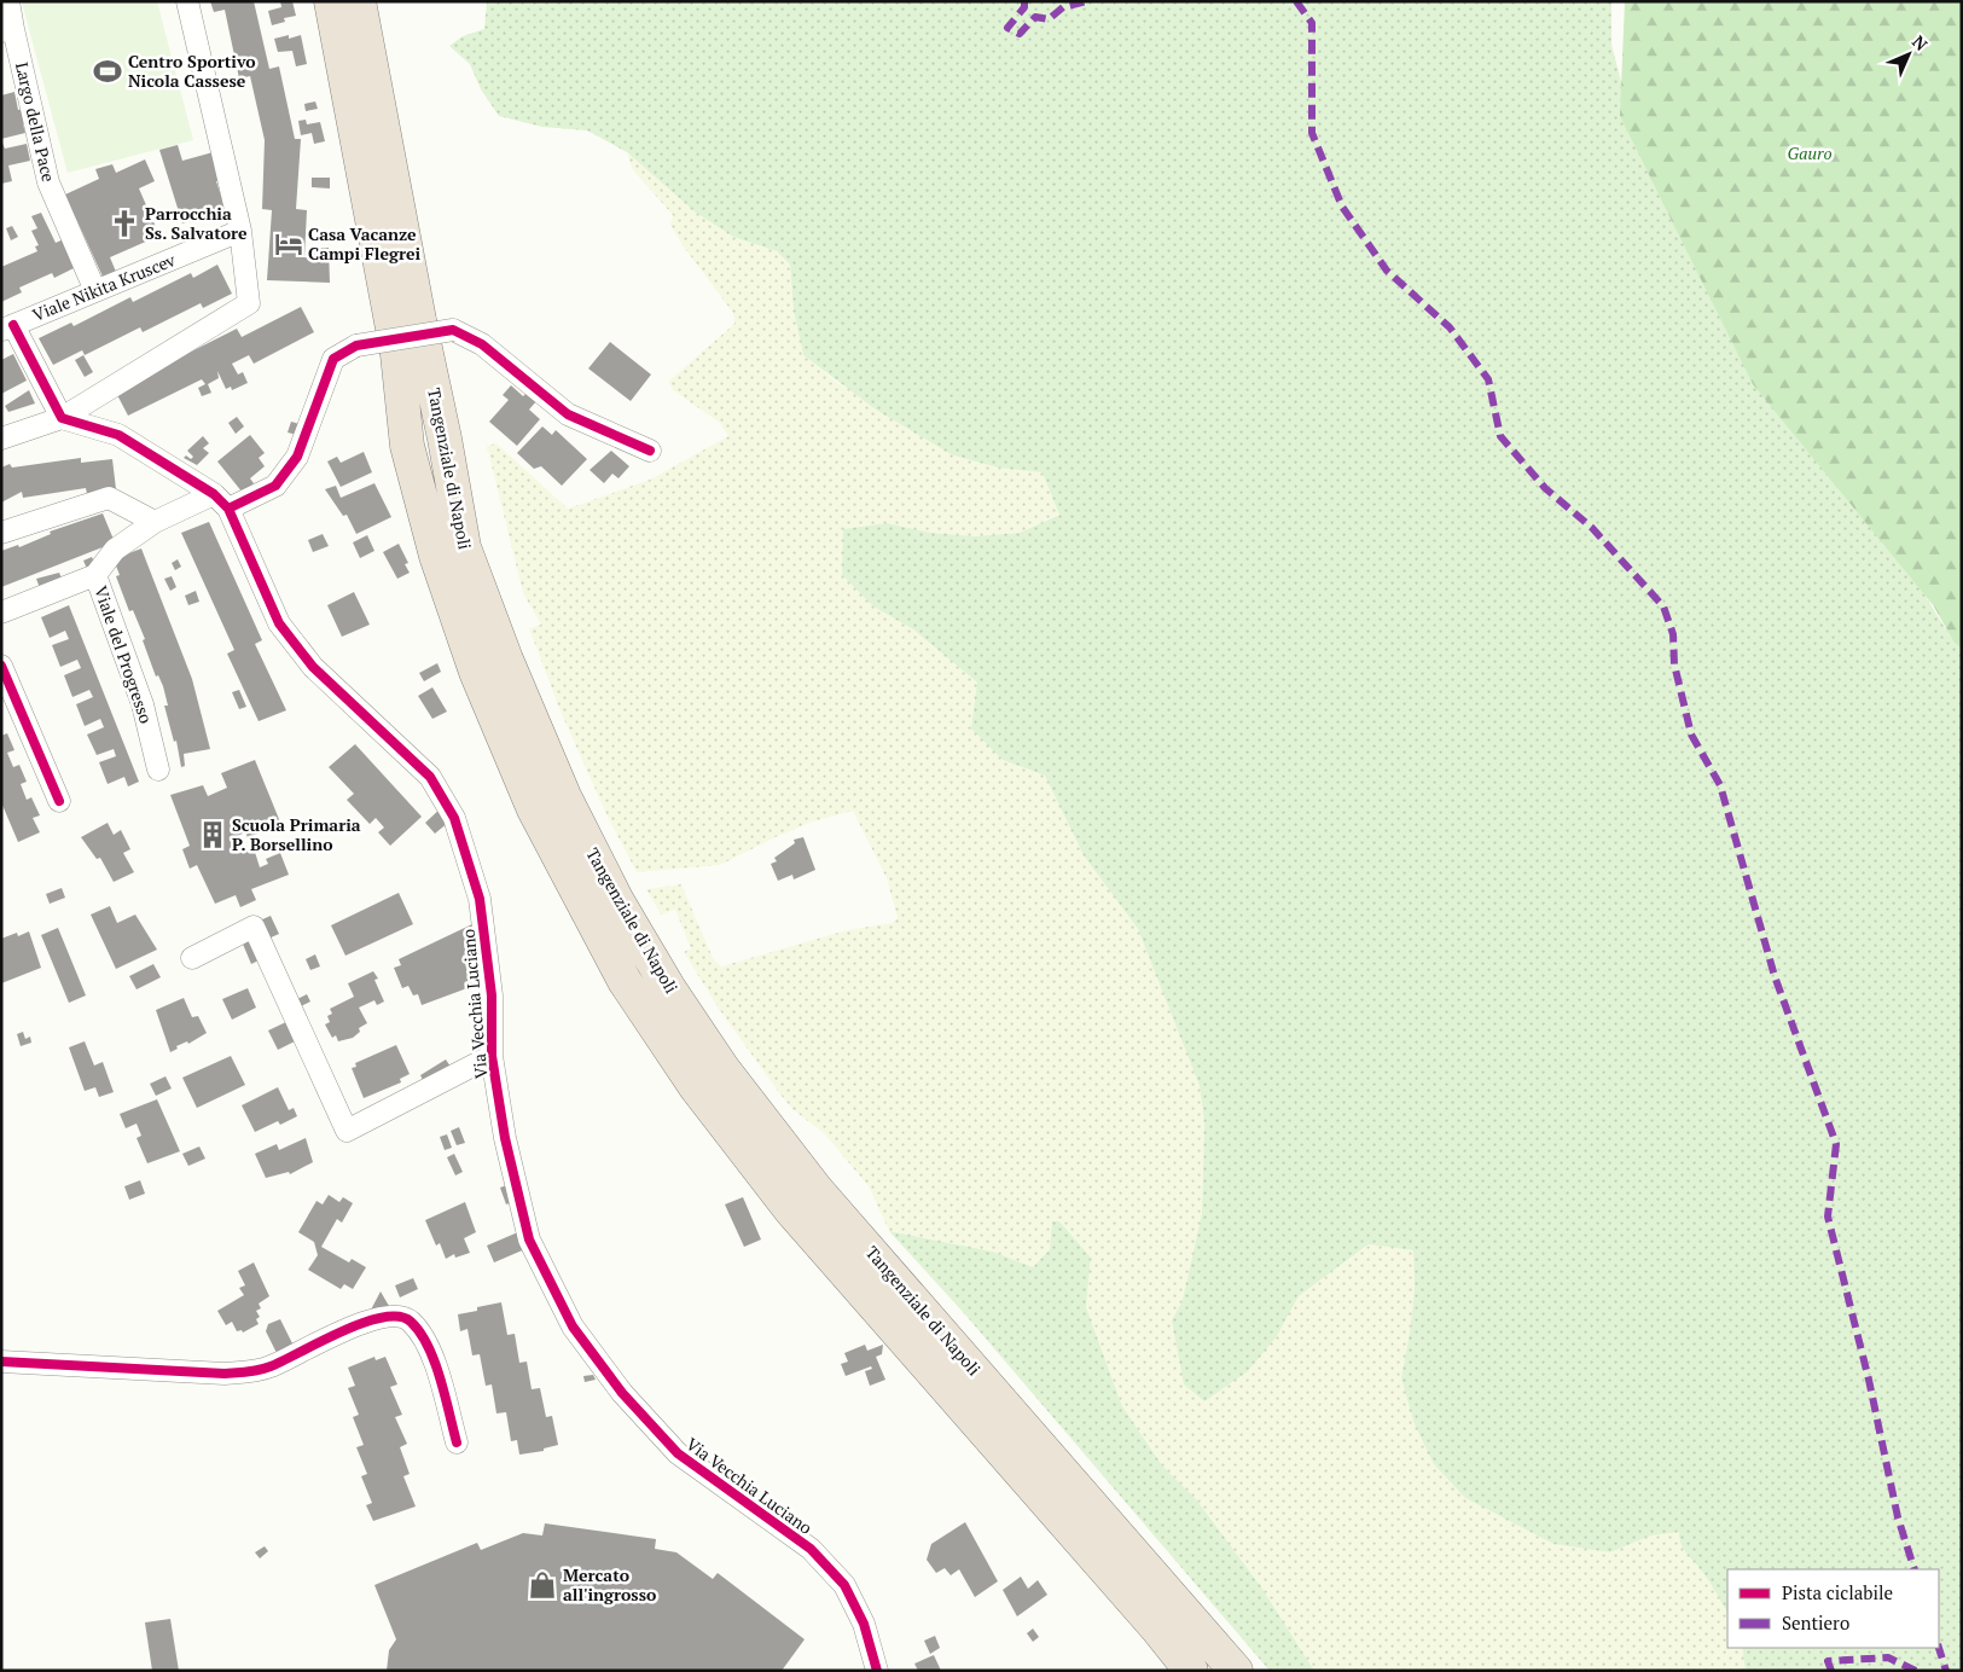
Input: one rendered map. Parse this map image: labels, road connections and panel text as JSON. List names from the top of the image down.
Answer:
{
  "streets": {
    "highway": ["Tangenziale di Napoli"],
    "street": [
      "Largo della Pace",
      "Viale Nikita Kruscev",
      "Viale del Progresso",
      "Via Vecchia Luciano"
    ]
  },
  "crossings": [
    ["Largo della Pace", "Viale Nikita Kruscev"],
    ["Viale del Progresso", "Via Vecchia Luciano"]
  ],
  "parks": ["Gauro"],
  "places": {
    "sports": ["Centro Sportivo Nicola Cassese"],
    "church": ["Parrocchia Ss. Salvatore"],
    "hotel": ["Casa Vacanze Campi Flegrei"],
    "building": ["Scuola Primaria P. Borsellino"],
    "shop": ["Mercato all'ingrosso"]
  },
  "legend": ["Pista ciclabile", "Sentiero"],
  "north": "top right"
}
